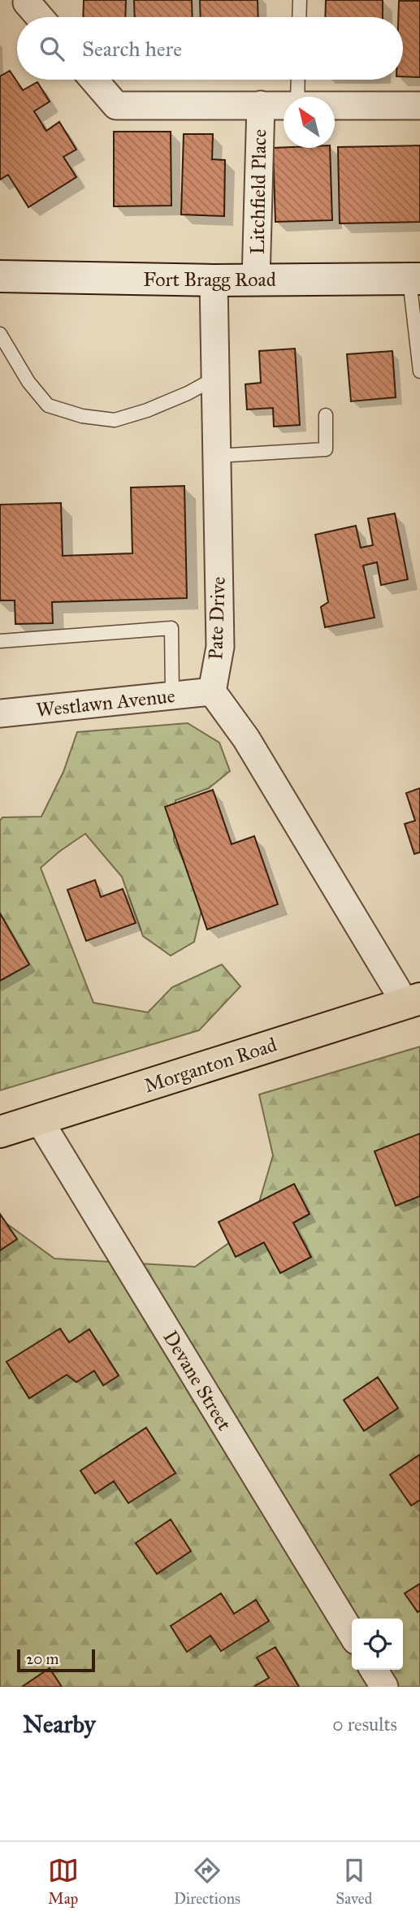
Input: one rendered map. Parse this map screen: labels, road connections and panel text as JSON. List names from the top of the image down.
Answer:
{
  "streets": {
    "main road": ["Fort Bragg Road", "Morganton Road"],
    "street": [
      "Litchfield Place",
      "Pate Drive",
      "Westlawn Avenue",
      "Devane Street"
    ]
  },
  "crossings": [
    ["Litchfield Place", "Fort Bragg Road"],
    ["Fort Bragg Road", "Pate Drive"],
    ["Pate Drive", "Westlawn Avenue"],
    ["Morganton Road", "Devane Street"]
  ],
  "scale_bar": "20 m",
  "north": "top left",
  "page": {
    "search": "Search here",
    "scale": "20 m",
    "heading": ["Nearby", "0 results"],
    "nav": ["Map", "Directions", "Saved"]
  }
}
